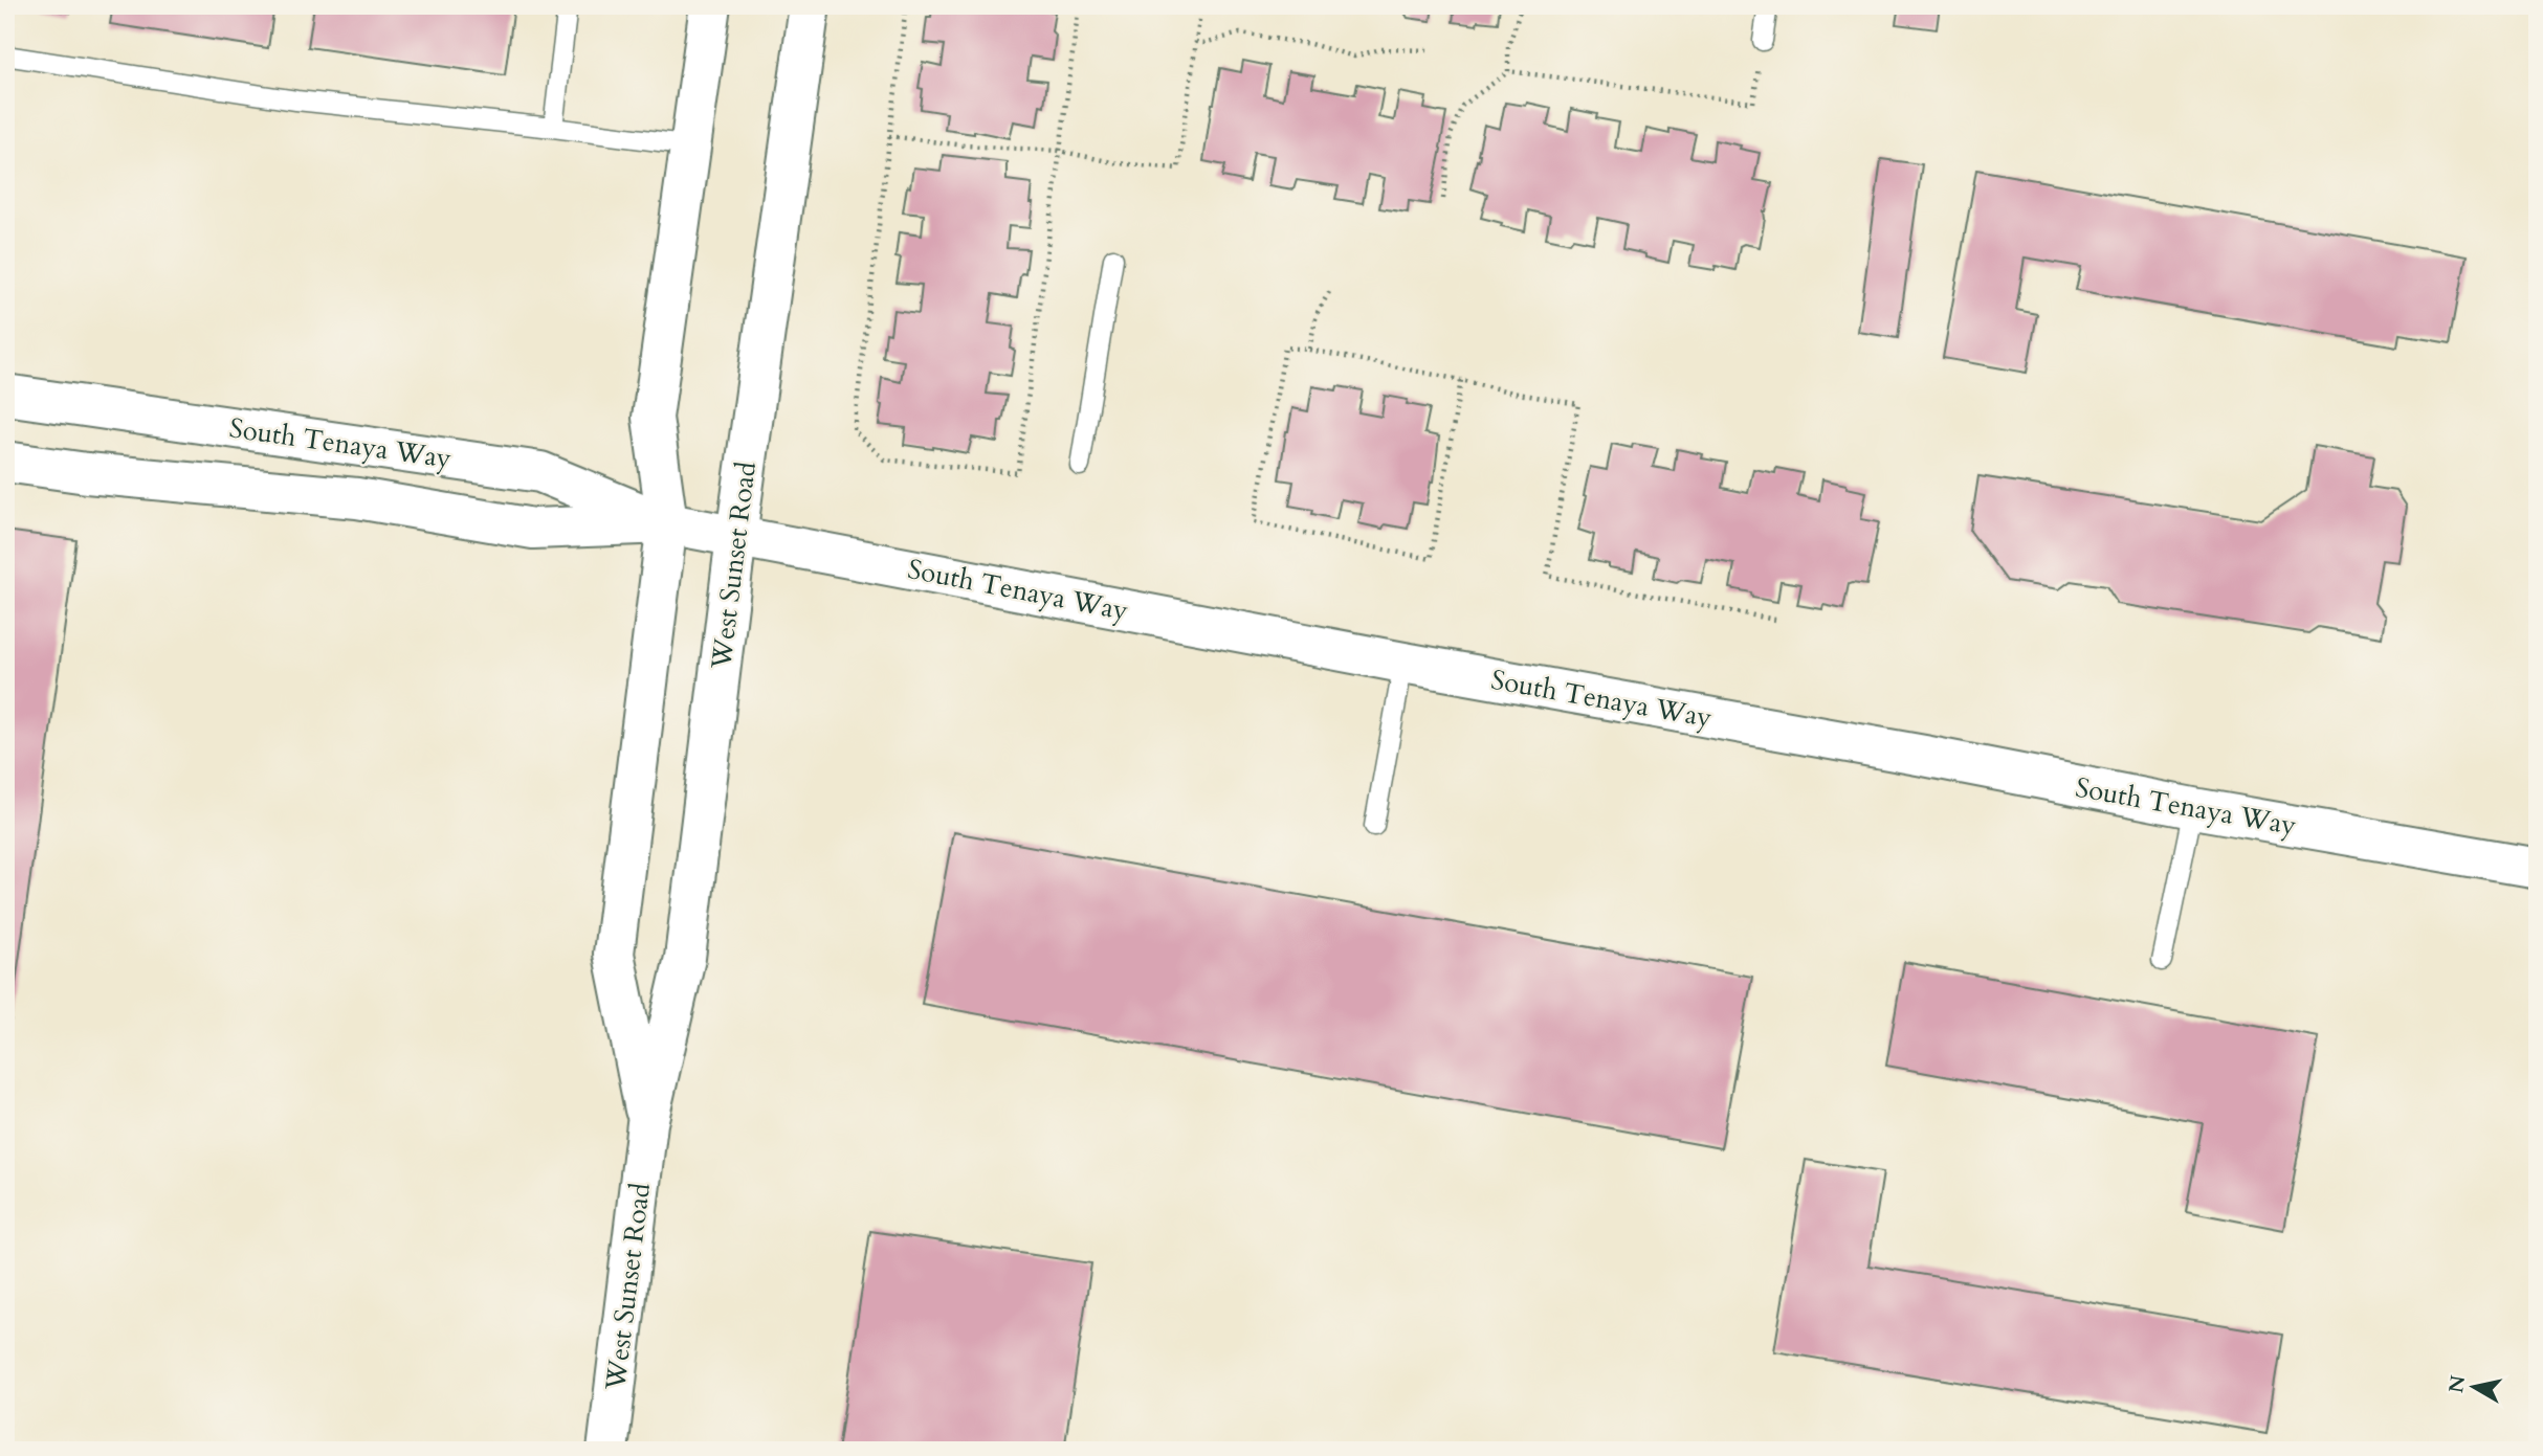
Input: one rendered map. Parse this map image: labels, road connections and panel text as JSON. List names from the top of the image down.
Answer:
{
  "streets": {
    "street": ["South Tenaya Way", "West Sunset Road"]
  },
  "crossings": [
    ["South Tenaya Way", "West Sunset Road"]
  ],
  "north": "left"
}
